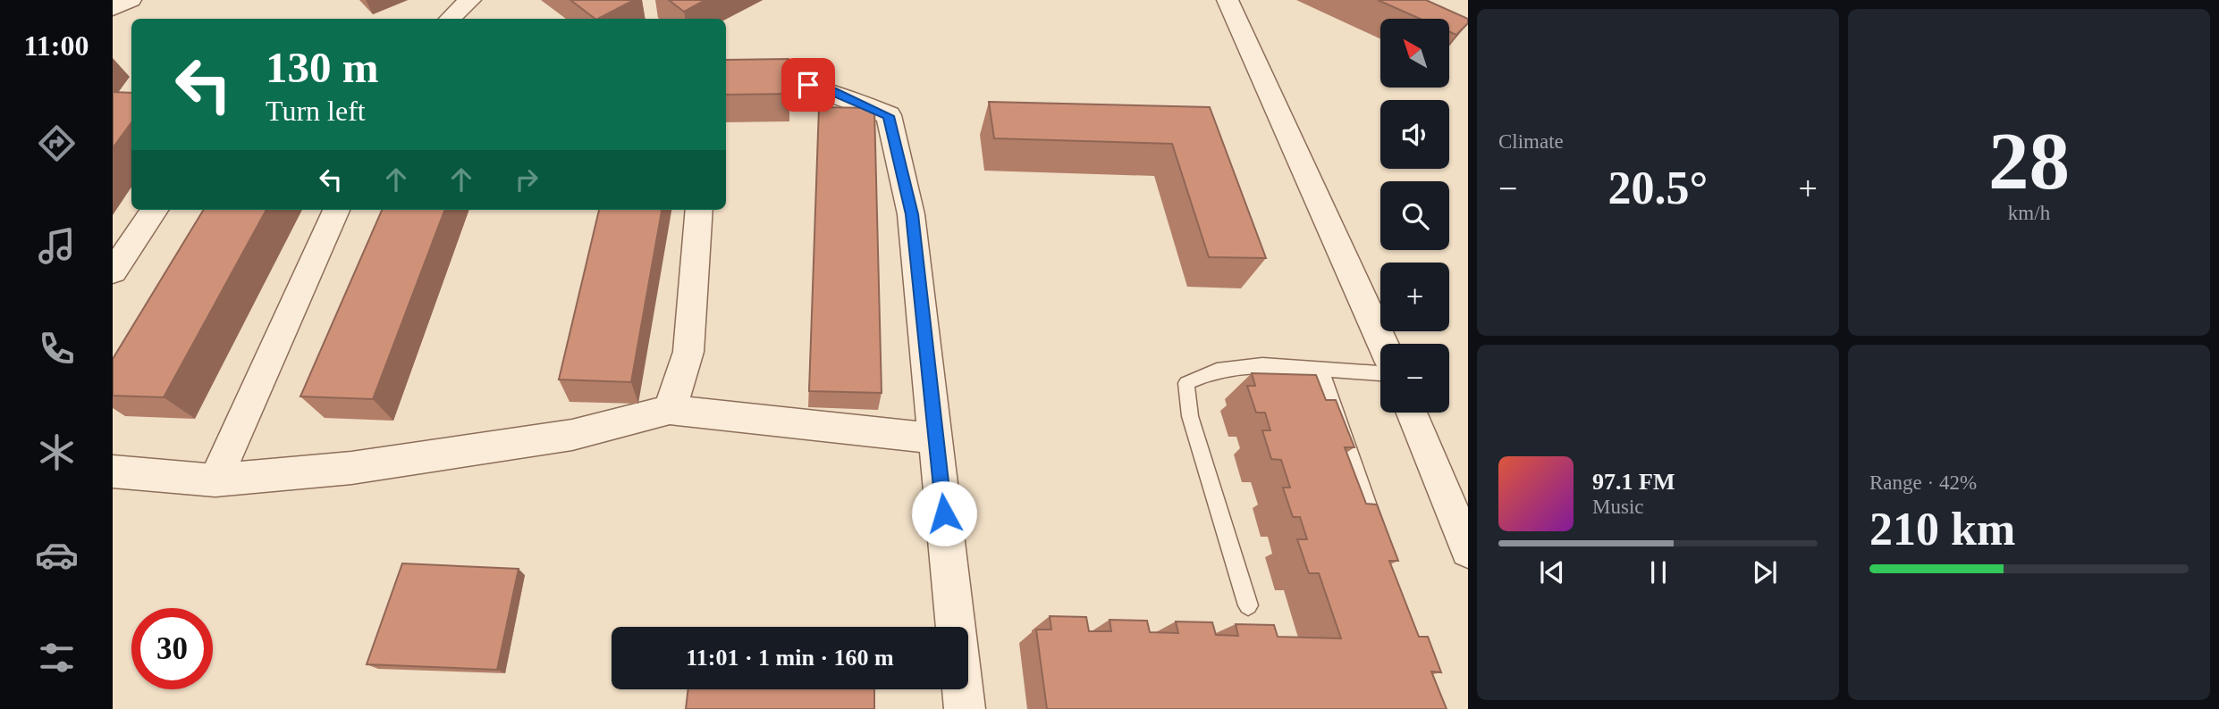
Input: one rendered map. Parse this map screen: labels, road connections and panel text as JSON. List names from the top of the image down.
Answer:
{
  "north": "top left",
  "page": {
    "tabs": "11:00",
    "tile": [
      "Climate",
      ["28", "km/h"],
      ["Range · 42%", "210 km"]
    ],
    "map_buttons": ["+", "−"],
    "turn": ["130 m", "Turn left"],
    "heat": ["−", "20.5°", "+"],
    "song": ["97.1 FM", "Music"],
    "limit": "30",
    "trip": "11:01 · 1 min · 160 m"
  }
}
